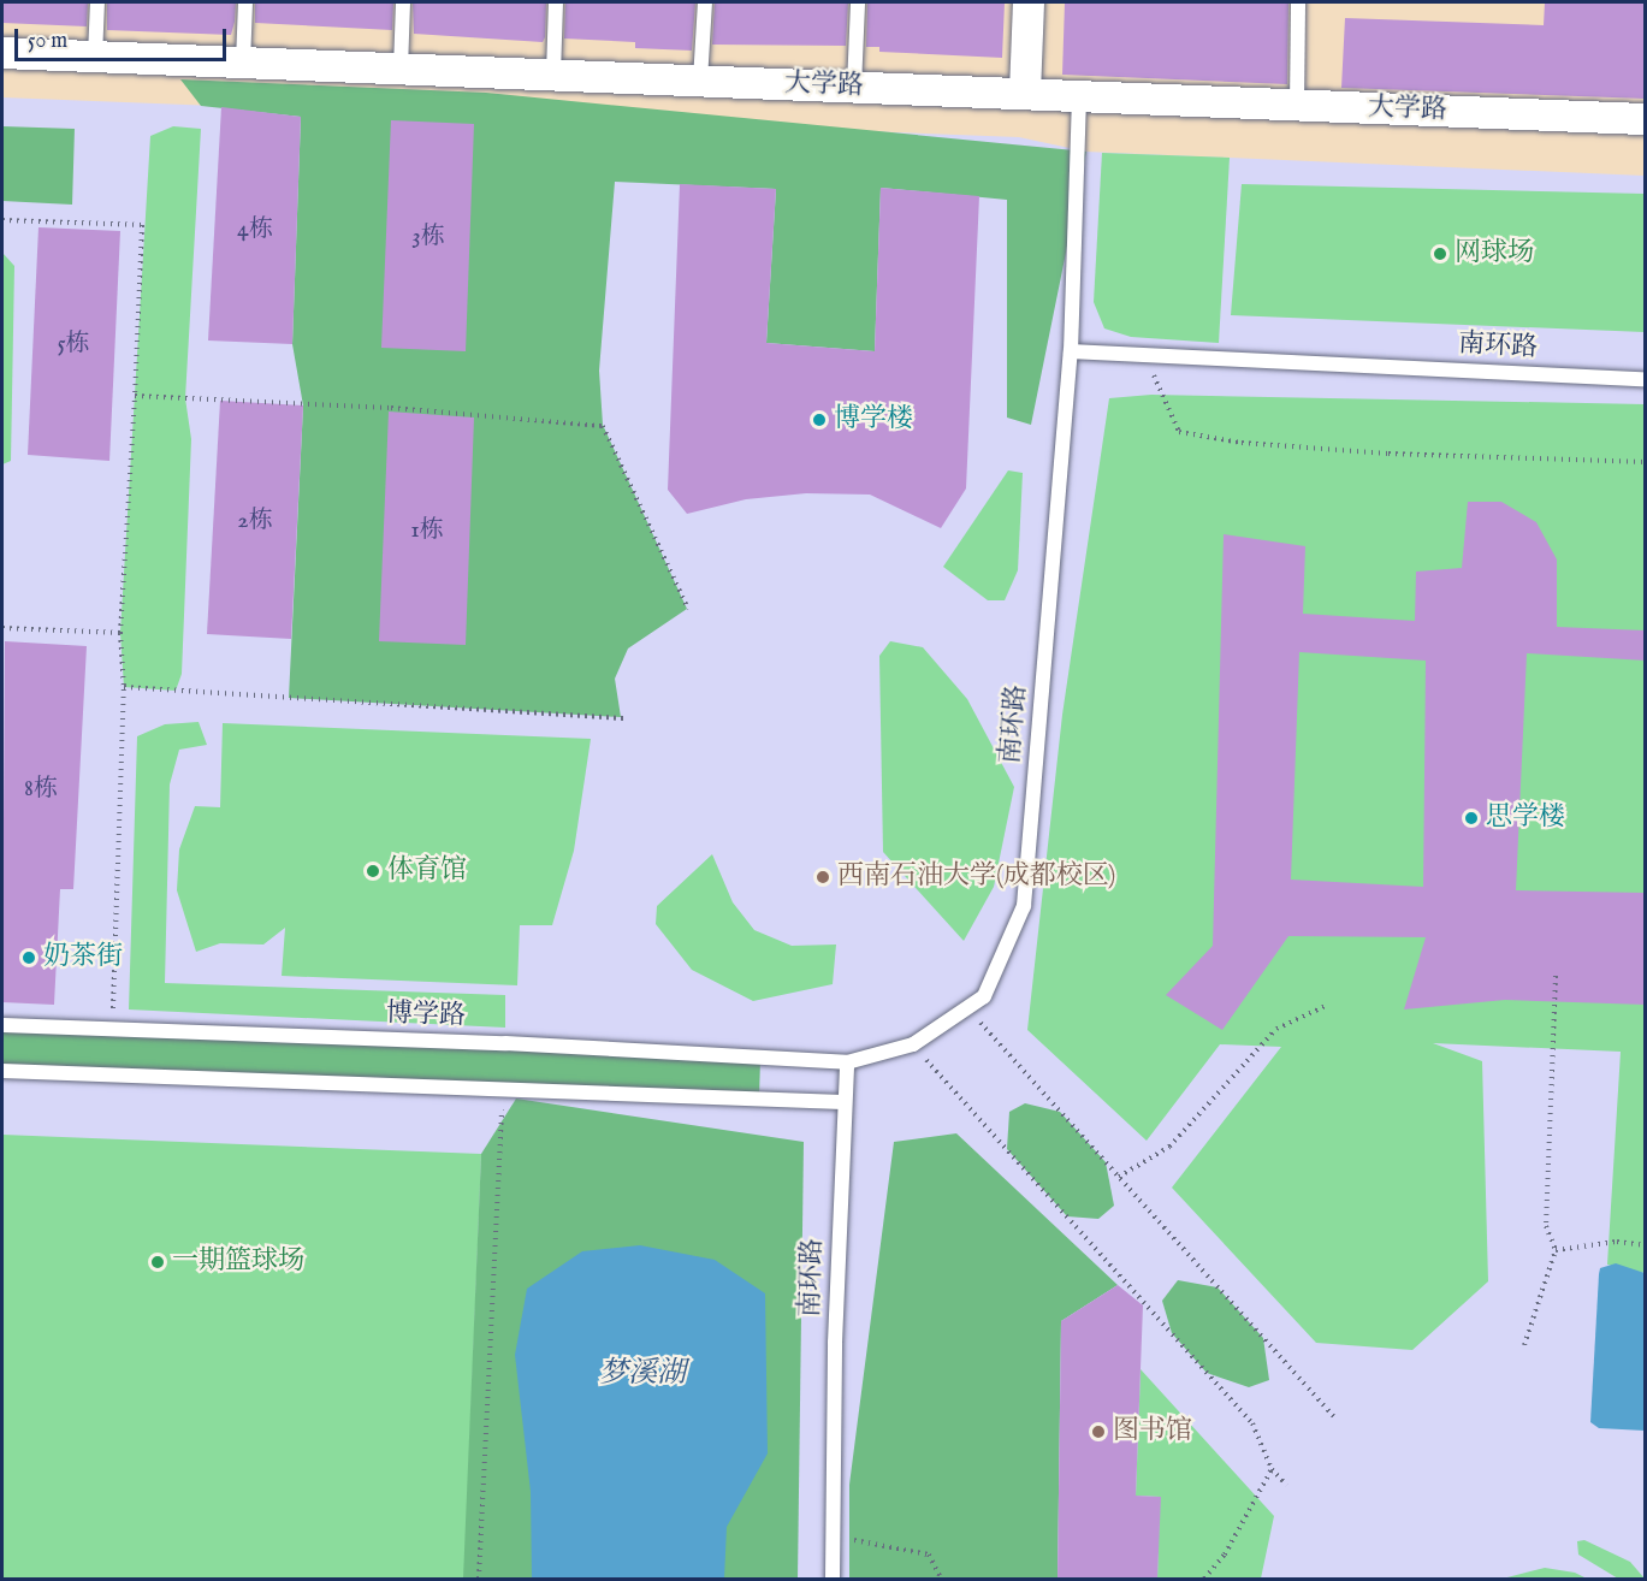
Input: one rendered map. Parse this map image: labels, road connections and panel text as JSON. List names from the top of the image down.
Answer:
{
  "streets": {
    "street": ["大学路"],
    "lane": ["南环路", "博学路"]
  },
  "crossings": [
    ["南环路", "博学路"]
  ],
  "water": ["梦溪湖"],
  "places": [
    "网球场",
    "博学楼",
    "思学楼",
    "体育馆",
    "西南石油大学(成都校区)",
    "奶茶街",
    "一期篮球场",
    "图书馆"
  ],
  "house_numbers": [
    "4栋",
    "3栋",
    "5栋",
    "2栋",
    "1栋",
    "8栋"
  ],
  "scale_bar": "50 m"
}
